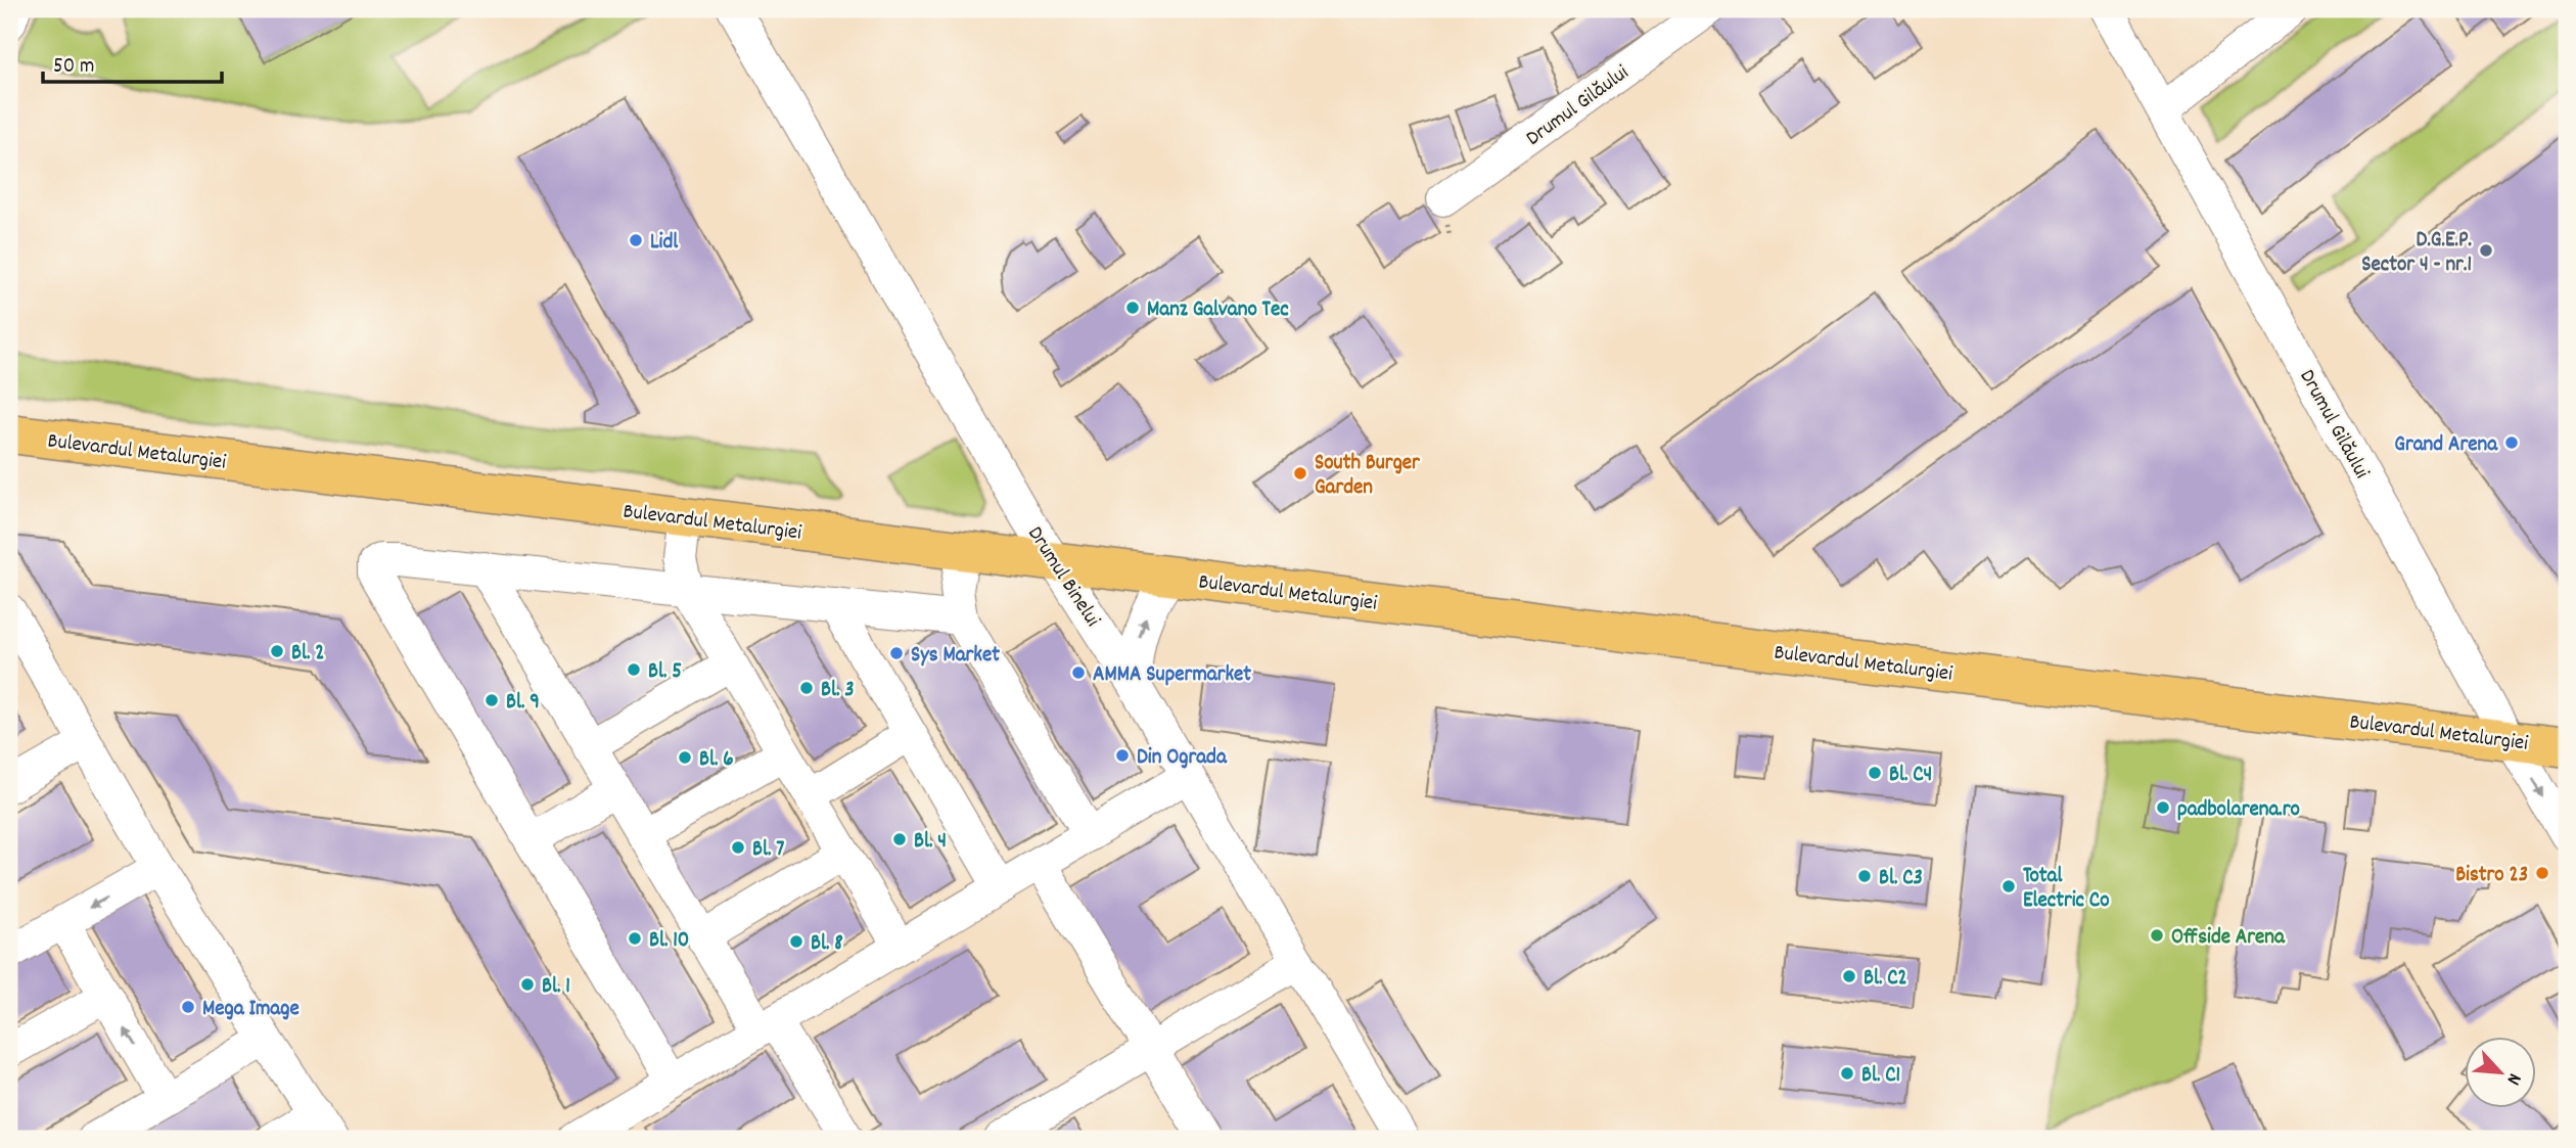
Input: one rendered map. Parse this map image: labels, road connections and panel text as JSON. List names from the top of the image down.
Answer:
{
  "streets": {
    "main road": ["Bulevardul Metalurgiei"],
    "street": ["Drumul Gilăului", "Drumul Binelui"]
  },
  "crossings": [
    ["Drumul Gilăului", "Bulevardul Metalurgiei"],
    ["Bulevardul Metalurgiei", "Drumul Binelui"]
  ],
  "places": [
    "Lidl",
    "D.G.E.P. Sector 4 - nr.1",
    "Manz Galvano Tec",
    "Grand Arena",
    "South Burger Garden",
    "Bl. 2",
    "Sys Market",
    "Bl. 5",
    "AMMA Supermarket",
    "Bl. 3",
    "Bl. 9",
    "Din Ograda",
    "Bl. 6",
    "Bl. C4",
    "padbolarena.ro",
    "Bl. 4",
    "Bl. 7",
    "Bistro 23",
    "Bl. C3",
    "Total Electric Co",
    "Offside Arena",
    "Bl. 10",
    "Bl. 8",
    "Bl. C2",
    "Bl. 1",
    "Mega Image",
    "Bl. C1"
  ],
  "scale_bar": "50 m",
  "north": "bottom right"
}
